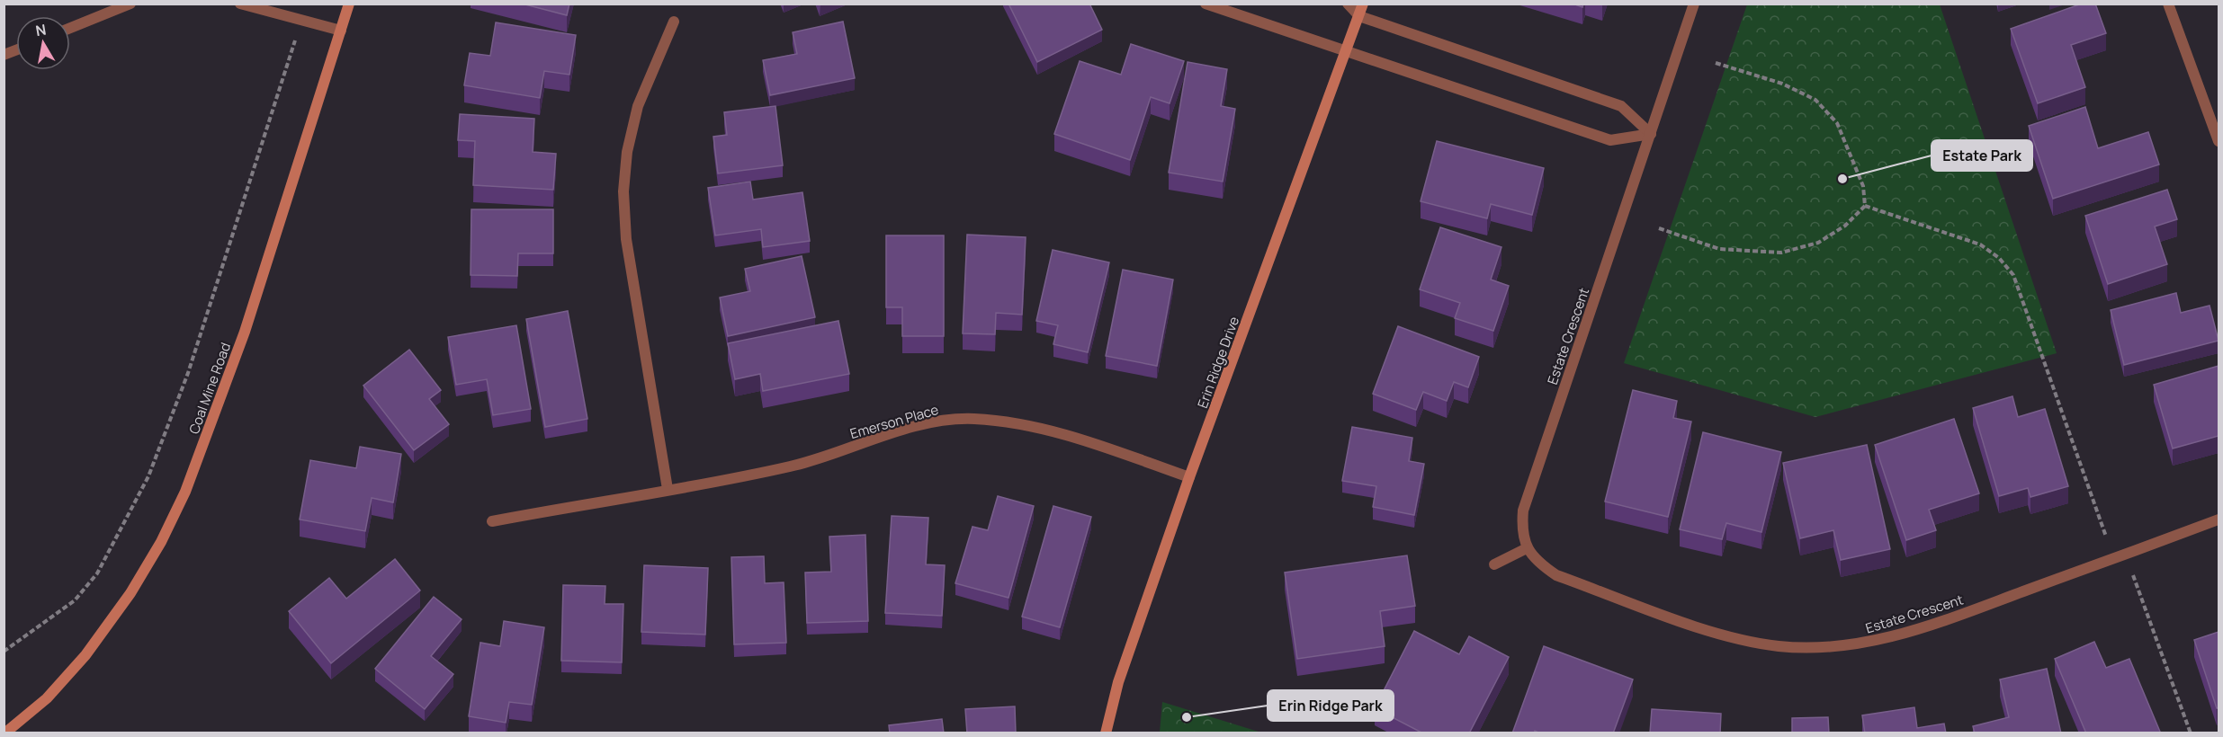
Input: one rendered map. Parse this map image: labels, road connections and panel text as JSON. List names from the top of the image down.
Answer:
{
  "streets": {
    "street": [
      "Estate Crescent",
      "Erin Ridge Drive",
      "Coal Mine Road",
      "Emerson Place"
    ]
  },
  "crossings": [
    ["Erin Ridge Drive", "Emerson Place"]
  ],
  "places": ["Estate Park", "Erin Ridge Park"],
  "north": "top"
}
